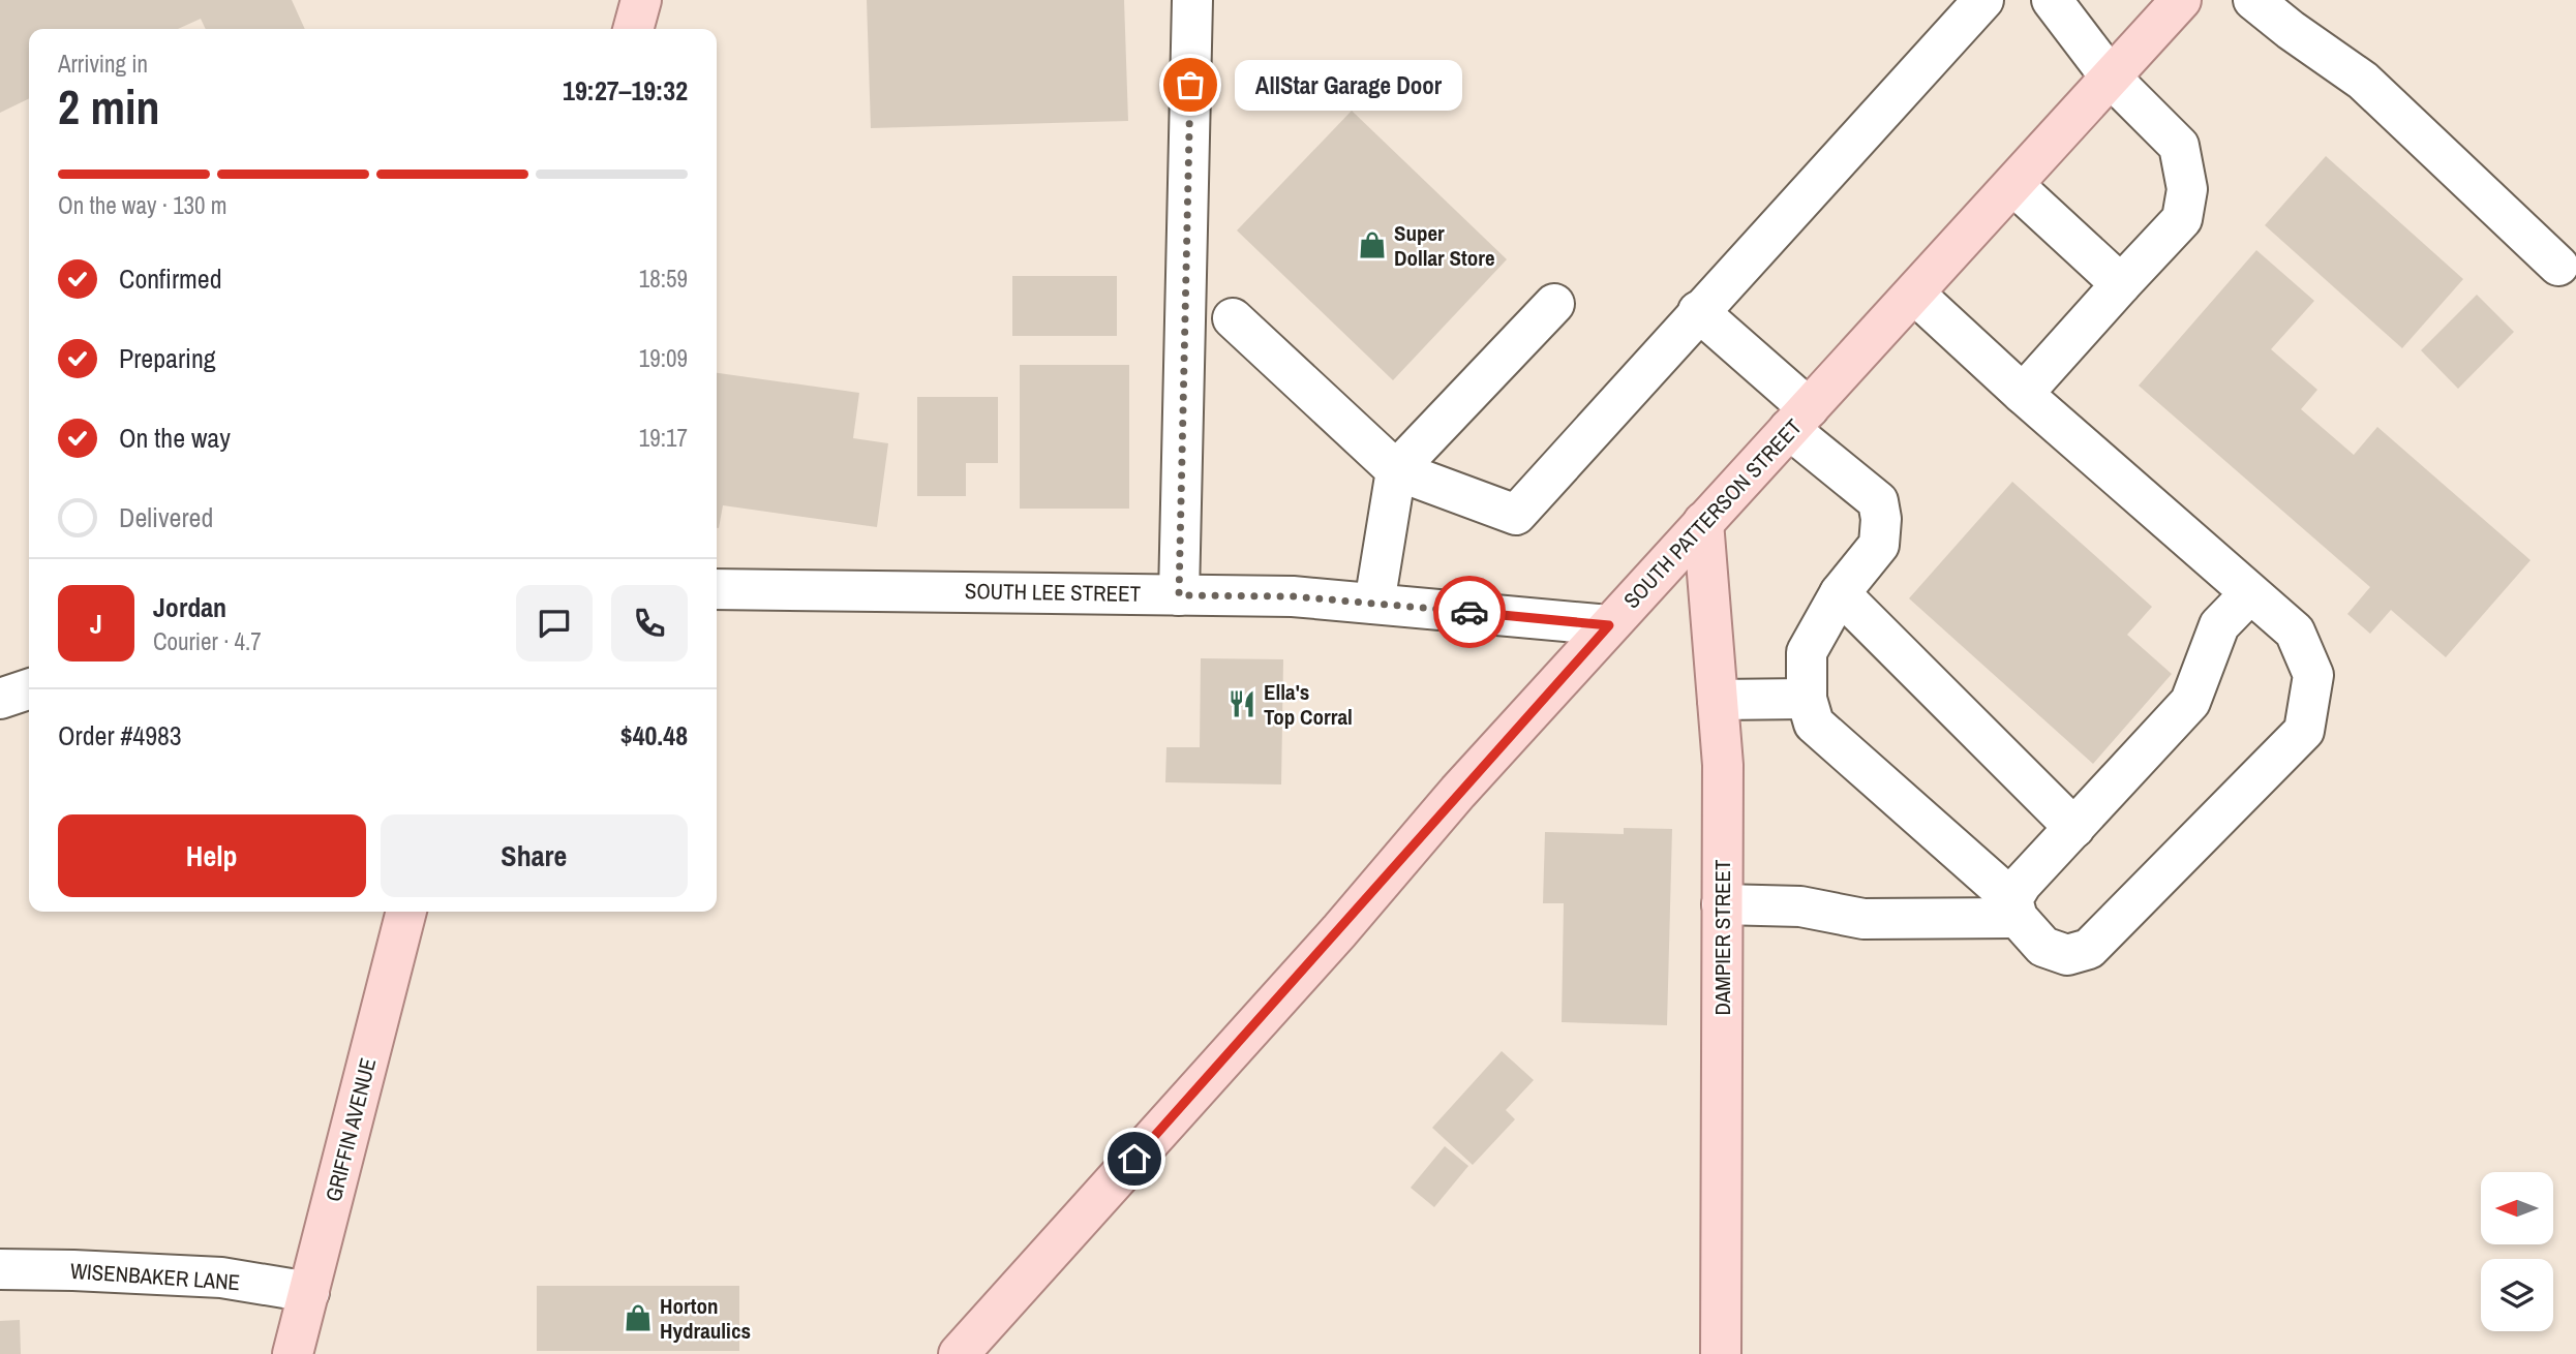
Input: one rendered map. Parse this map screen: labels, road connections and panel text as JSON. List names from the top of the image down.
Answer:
{
  "streets": {
    "main road": ["SOUTH PATTERSON STREET", "DAMPIER STREET", "GRIFFIN AVENUE"],
    "street": ["SOUTH LEE STREET", "WISENBAKER LANE"]
  },
  "crossings": [
    ["SOUTH PATTERSON STREET", "SOUTH LEE STREET"],
    ["SOUTH PATTERSON STREET", "DAMPIER STREET"],
    ["GRIFFIN AVENUE", "WISENBAKER LANE"]
  ],
  "places": {
    "other": ["AllStar Garage Door"],
    "shop": ["Super Dollar Store", "Horton Hydraulics"],
    "restaurant": ["Ella's Top Corral"]
  },
  "north": "left",
  "page": {
    "heading": ["2 min", "Arriving in", "19:27–19:32"],
    "panel": [
      "Jordan",
      "Courier · 4.7",
      "Order #4983",
      "$40.48"
    ],
    "bubble": "AllStar Garage Door",
    "bar": "On the way · 130 m",
    "list": [
      ["Confirmed", "18:59"],
      ["Preparing", "19:09"],
      ["On the way", "19:17"],
      "Delivered"
    ],
    "round": "J",
    "buttons": ["Help", "Share"]
  }
}
